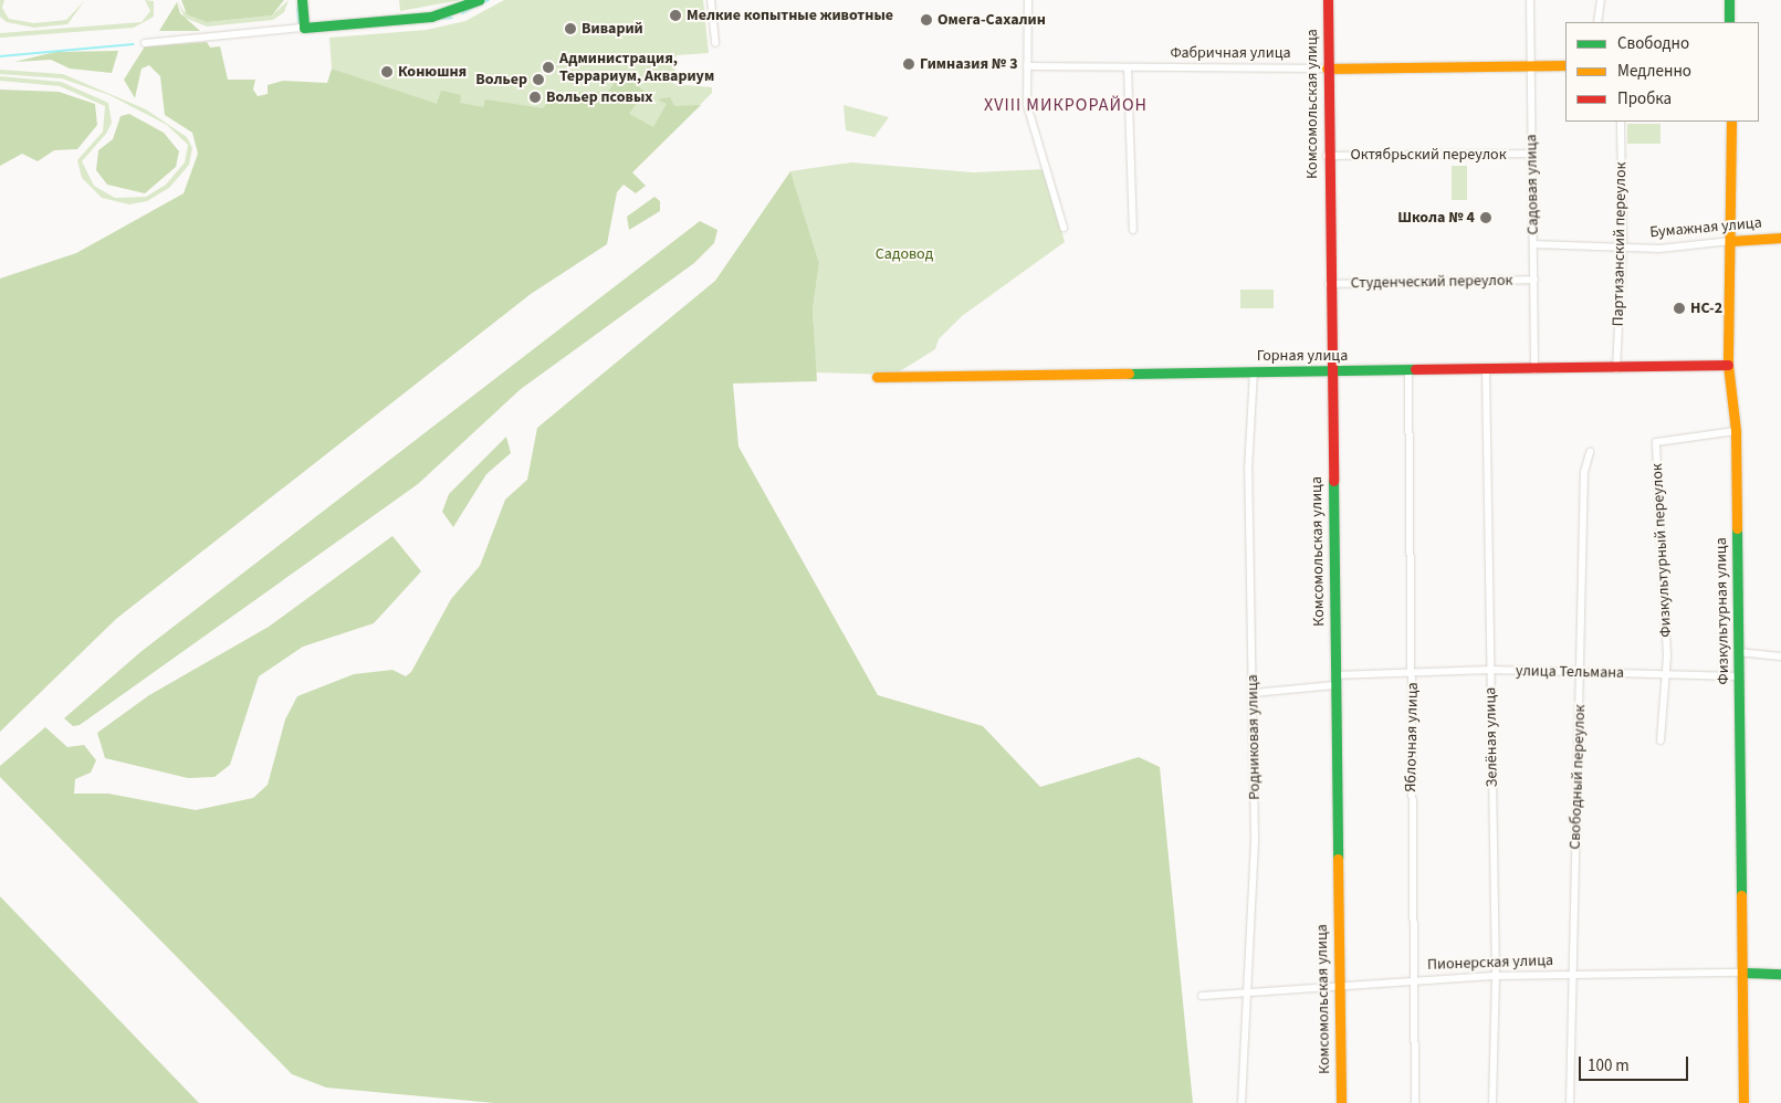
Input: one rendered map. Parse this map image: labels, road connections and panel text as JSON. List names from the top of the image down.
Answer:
{
  "streets": {
    "street": [
      "Фабричная улица",
      "Комсомольская улица",
      "Октябрьский переулок",
      "Садовая улица",
      "Бумажная улица",
      "Партизанский переулок",
      "Студенческий переулок",
      "Горная улица",
      "Физкультурный переулок",
      "Физкультурная улица",
      "улица Тельмана",
      "Родниковая улица",
      "Яблочная улица",
      "Зелёная улица",
      "Свободный переулок",
      "Пионерская улица"
    ]
  },
  "crossings": [
    ["Фабричная улица", "Комсомольская улица"],
    ["Фабричная улица", "Садовая улица"],
    ["Комсомольская улица", "Октябрьский переулок"],
    ["Комсомольская улица", "Студенческий переулок"],
    ["Комсомольская улица", "Горная улица"],
    ["Комсомольская улица", "улица Тельмана"],
    ["Комсомольская улица", "Пионерская улица"],
    ["Октябрьский переулок", "Садовая улица"],
    ["Садовая улица", "Бумажная улица"],
    ["Садовая улица", "Студенческий переулок"],
    ["Садовая улица", "Горная улица"],
    ["Бумажная улица", "Партизанский переулок"],
    ["Бумажная улица", "Физкультурная улица"],
    ["Партизанский переулок", "Горная улица"],
    ["Горная улица", "Физкультурная улица"],
    ["Горная улица", "Родниковая улица"],
    ["Горная улица", "Яблочная улица"],
    ["Горная улица", "Зелёная улица"],
    ["Физкультурный переулок", "Физкультурная улица"],
    ["Физкультурный переулок", "улица Тельмана"],
    ["Физкультурная улица", "улица Тельмана"],
    ["Физкультурная улица", "Пионерская улица"],
    ["улица Тельмана", "Родниковая улица"],
    ["улица Тельмана", "Яблочная улица"],
    ["улица Тельмана", "Зелёная улица"],
    ["улица Тельмана", "Свободный переулок"],
    ["Родниковая улица", "Пионерская улица"],
    ["Яблочная улица", "Пионерская улица"],
    ["Зелёная улица", "Пионерская улица"],
    ["Свободный переулок", "Пионерская улица"]
  ],
  "districts": ["XVIII МИКРОРАЙОН"],
  "parks": ["Садовод"],
  "places": [
    "Мелкие копытные животные",
    "Омега-Сахалин",
    "Виварий",
    "Гимназия № 3",
    "Администрация, Террариум, Аквариум",
    "Конюшня",
    "Вольер",
    "Вольер псовых",
    "Школа № 4",
    "НС-2"
  ],
  "legend": ["Свободно", "Медленно", "Пробка"],
  "scale_bar": "100 m"
}
